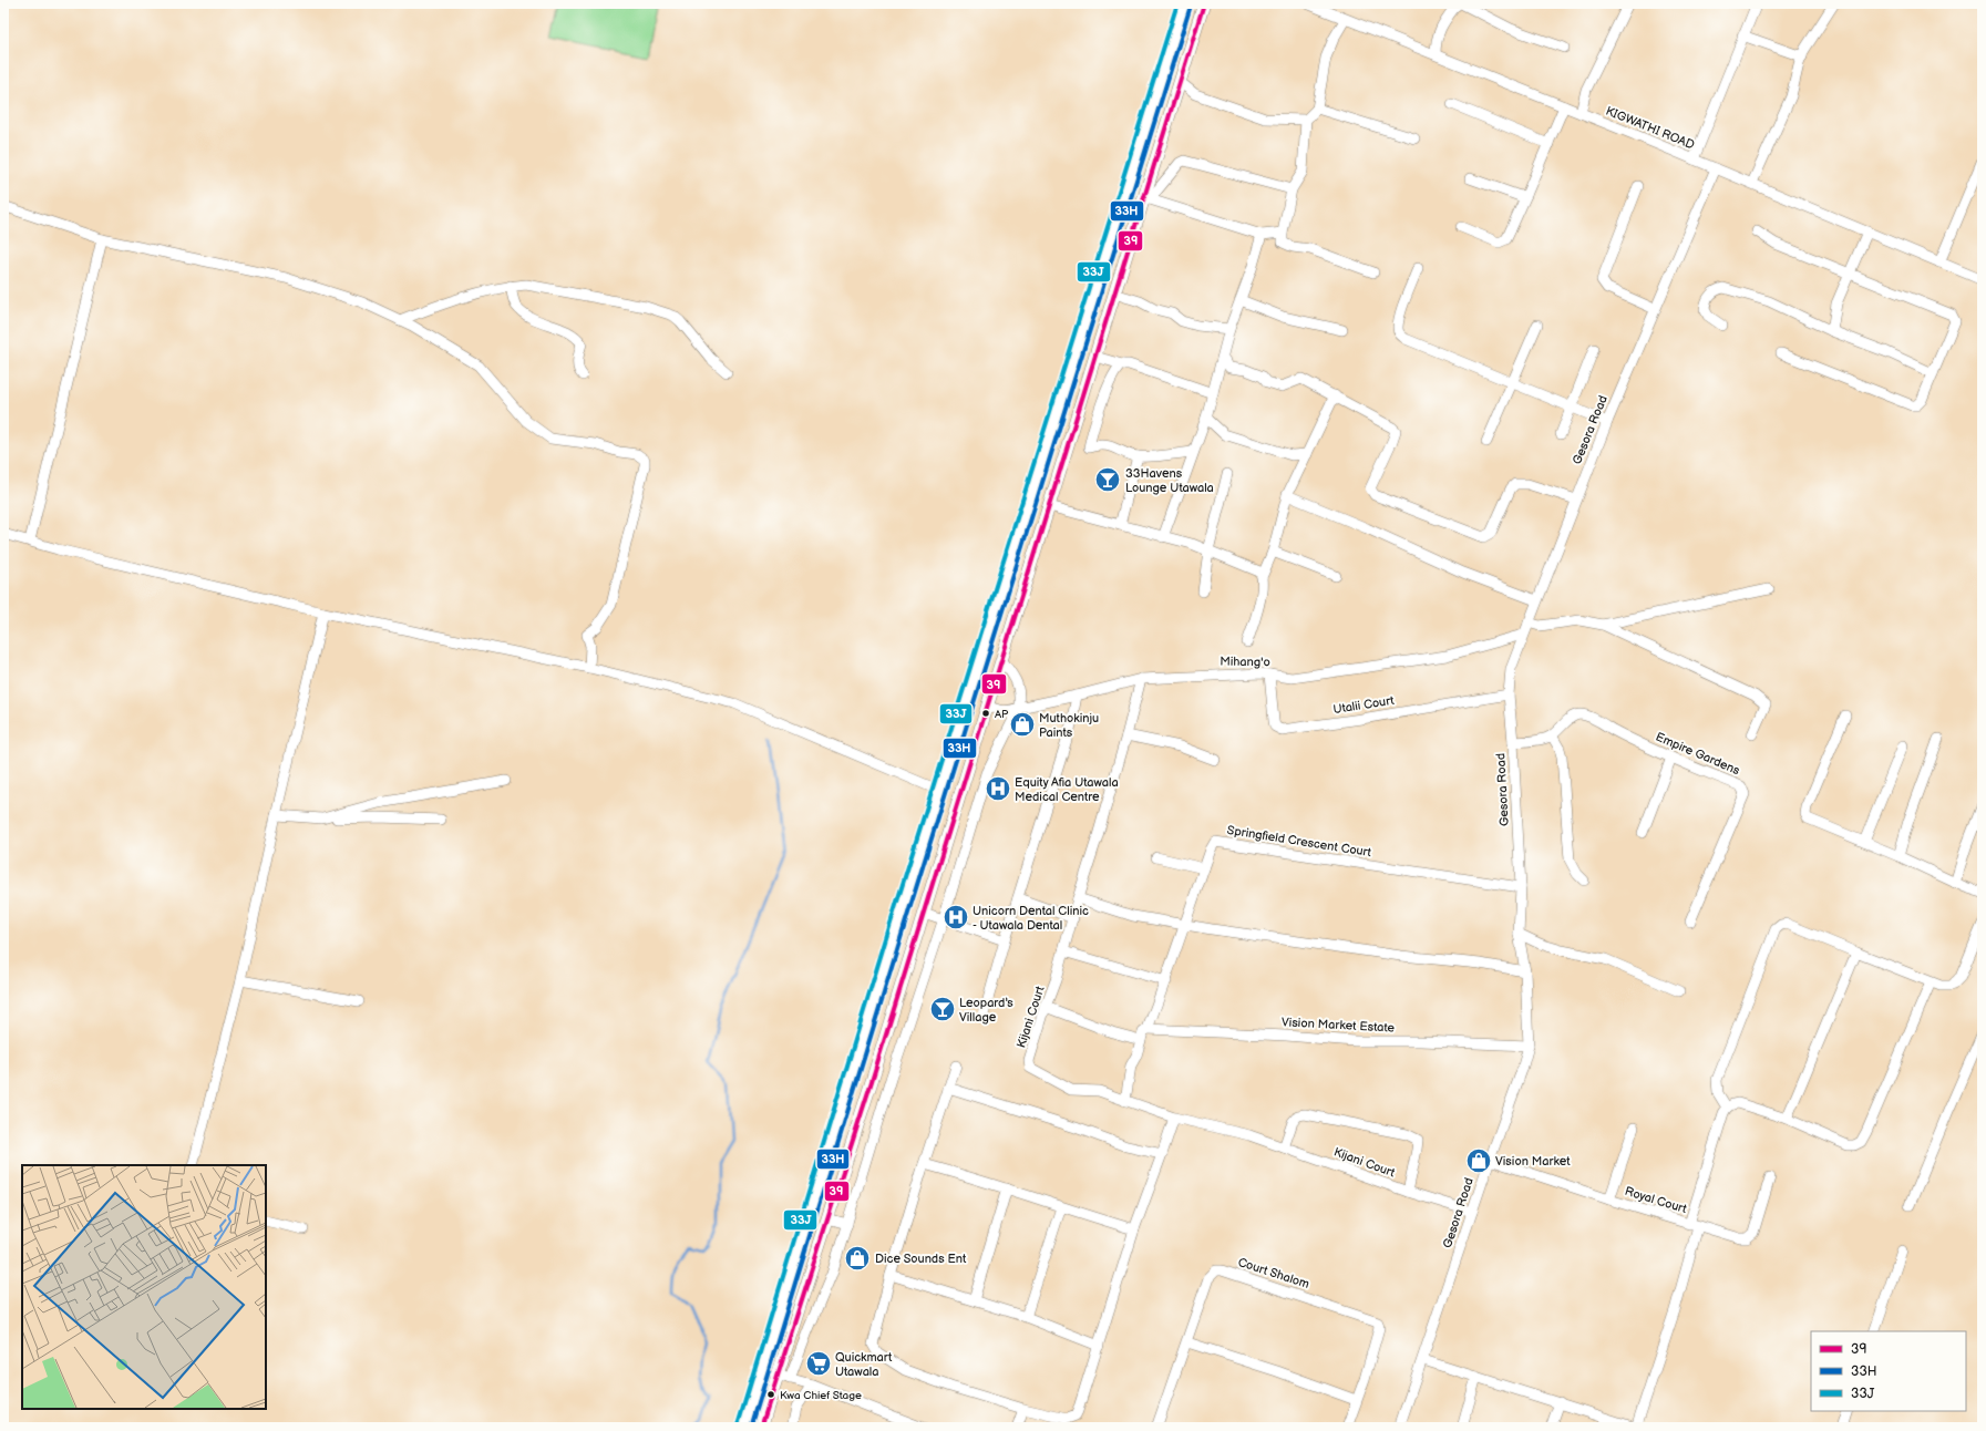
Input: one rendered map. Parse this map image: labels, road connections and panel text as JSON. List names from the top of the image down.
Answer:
{
  "streets": {
    "street": [
      "KIGWATHI ROAD",
      "Gesora Road",
      "Mihang'o",
      "Utalii Court",
      "Empire Gardens",
      "Springfield Crescent Court",
      "Kijani Court",
      "Vision Market Estate",
      "Royal Court",
      "Court Shalom"
    ]
  },
  "crossings": [
    ["KIGWATHI ROAD", "Gesora Road"],
    ["Gesora Road", "Mihang'o"],
    ["Gesora Road", "Utalii Court"],
    ["Gesora Road", "Springfield Crescent Court"],
    ["Gesora Road", "Kijani Court"],
    ["Gesora Road", "Vision Market Estate"],
    ["Gesora Road", "Royal Court"],
    ["Mihang'o", "Utalii Court"],
    ["Mihang'o", "Kijani Court"],
    ["Springfield Crescent Court", "Kijani Court"],
    ["Springfield Crescent Court", "Vision Market Estate"]
  ],
  "places": {
    "bar": ["33Havens Lounge Utawala", "Leopard's Village"],
    "other": ["AP", "Kwa Chief Stage"],
    "shop": ["Muthokinju Paints", "Vision Market", "Dice Sounds Ent"],
    "hospital": ["Equity Afia Utawala Medical Centre", "Unicorn Dental Clinic - Utawala Dental"],
    "supermarket": ["Quickmart Utawala"]
  },
  "lines": ["transit line 39", "transit line 33J", "transit line 33H"],
  "legend": ["39", "33H", "33J"]
}
